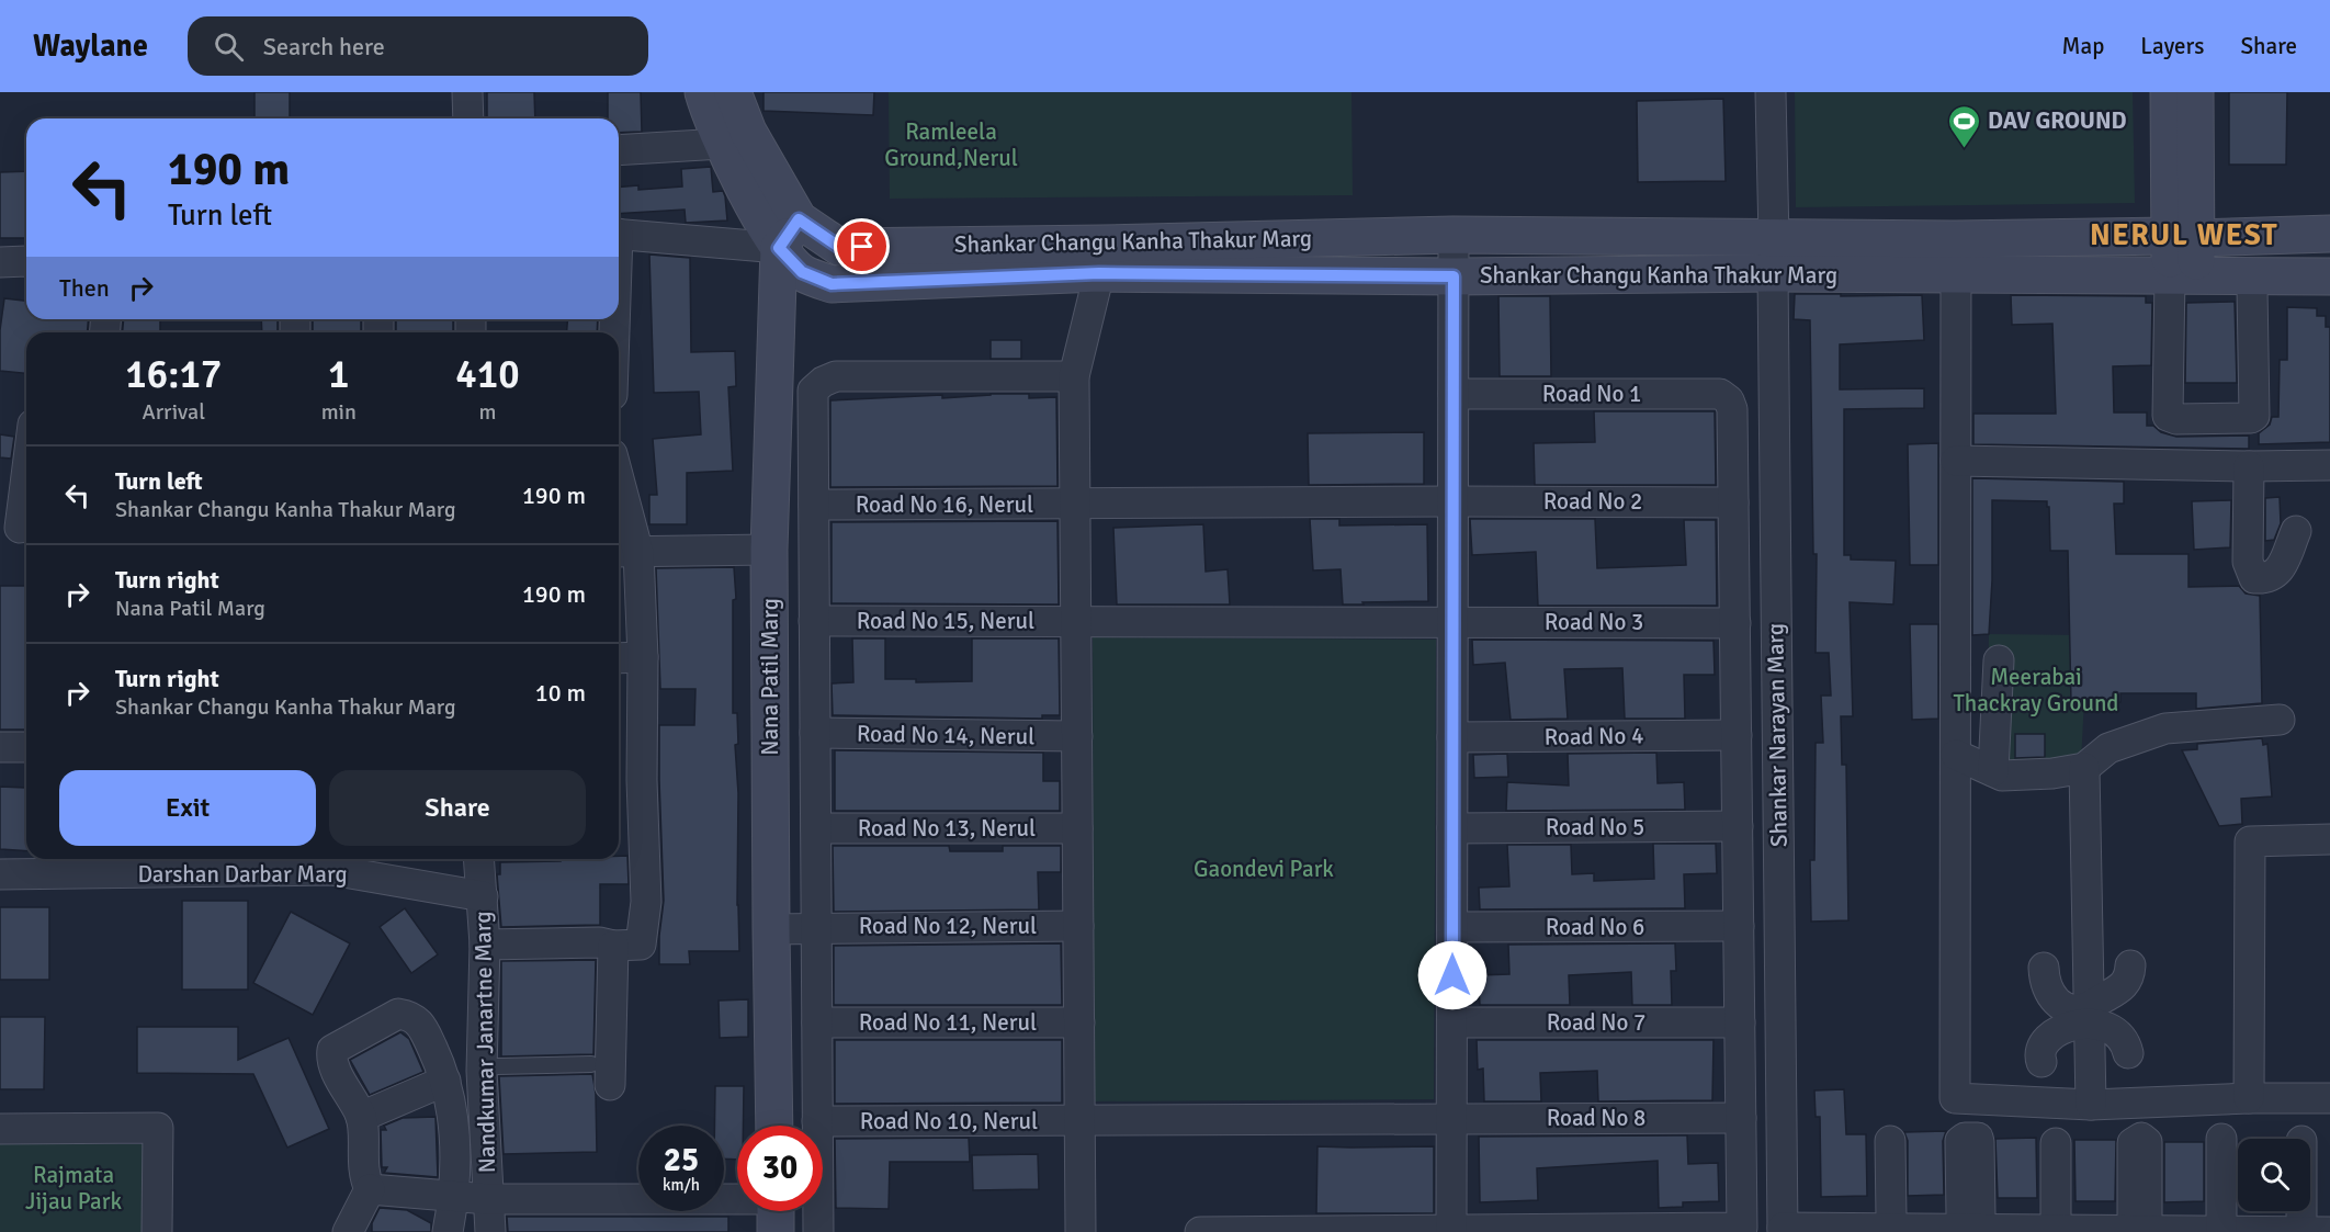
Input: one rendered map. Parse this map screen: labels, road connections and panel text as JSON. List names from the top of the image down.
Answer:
{
  "streets": {
    "street": [
      "Shankar Changu Kanha Thakur Marg",
      "Road No 1",
      "Road No 2",
      "Road No 16, Nerul",
      "Road No 15, Nerul",
      "Road No 3",
      "Nana Patil Marg",
      "Road No 14, Nerul",
      "Shankar Narayan Marg",
      "Road No 4",
      "Road No 5",
      "Road No 13, Nerul",
      "Darshan Darbar Marg",
      "Road No 12, Nerul",
      "Road No 6",
      "Road No 11, Nerul",
      "Road No 7",
      "Nandkumar Janartne Marg",
      "Road No 8",
      "Road No 10, Nerul"
    ]
  },
  "crossings": [
    ["Shankar Changu Kanha Thakur Marg", "Nana Patil Marg"],
    ["Shankar Changu Kanha Thakur Marg", "Shankar Narayan Marg"],
    ["Road No 1", "Road No 2"],
    ["Road No 2", "Road No 16, Nerul"],
    ["Road No 15, Nerul", "Road No 3"],
    ["Nana Patil Marg", "Road No 12, Nerul"],
    ["Darshan Darbar Marg", "Nandkumar Janartne Marg"],
    ["Road No 8", "Road No 10, Nerul"]
  ],
  "districts": ["NERUL WEST"],
  "parks": [
    "Ramleela Ground,Nerul",
    "Meerabai Thackray Ground",
    "Gaondevi Park",
    "Rajmata Jijau Park"
  ],
  "places": {
    "sports": ["DAV GROUND"]
  },
  "page": {
    "header": "Waylane",
    "search": "Search here",
    "nav": ["Map", "Layers", "Share"],
    "turn": ["190 m", "Turn left"],
    "then": "Then",
    "eta": [
      "16:17",
      "Arrival",
      "1",
      "min",
      "410",
      "m"
    ],
    "list": [
      {
        "name": "Turn left",
        "note": "Shankar Changu Kanha Thakur Marg",
        "value": "190 m"
      },
      {
        "name": "Turn right",
        "note": "Nana Patil Marg",
        "value": "190 m"
      },
      {
        "name": "Turn right",
        "note": "Shankar Changu Kanha Thakur Marg",
        "value": "10 m"
      }
    ],
    "buttons": ["Exit", "Share"],
    "speed": "25 km/h",
    "limit": "30"
  }
}
